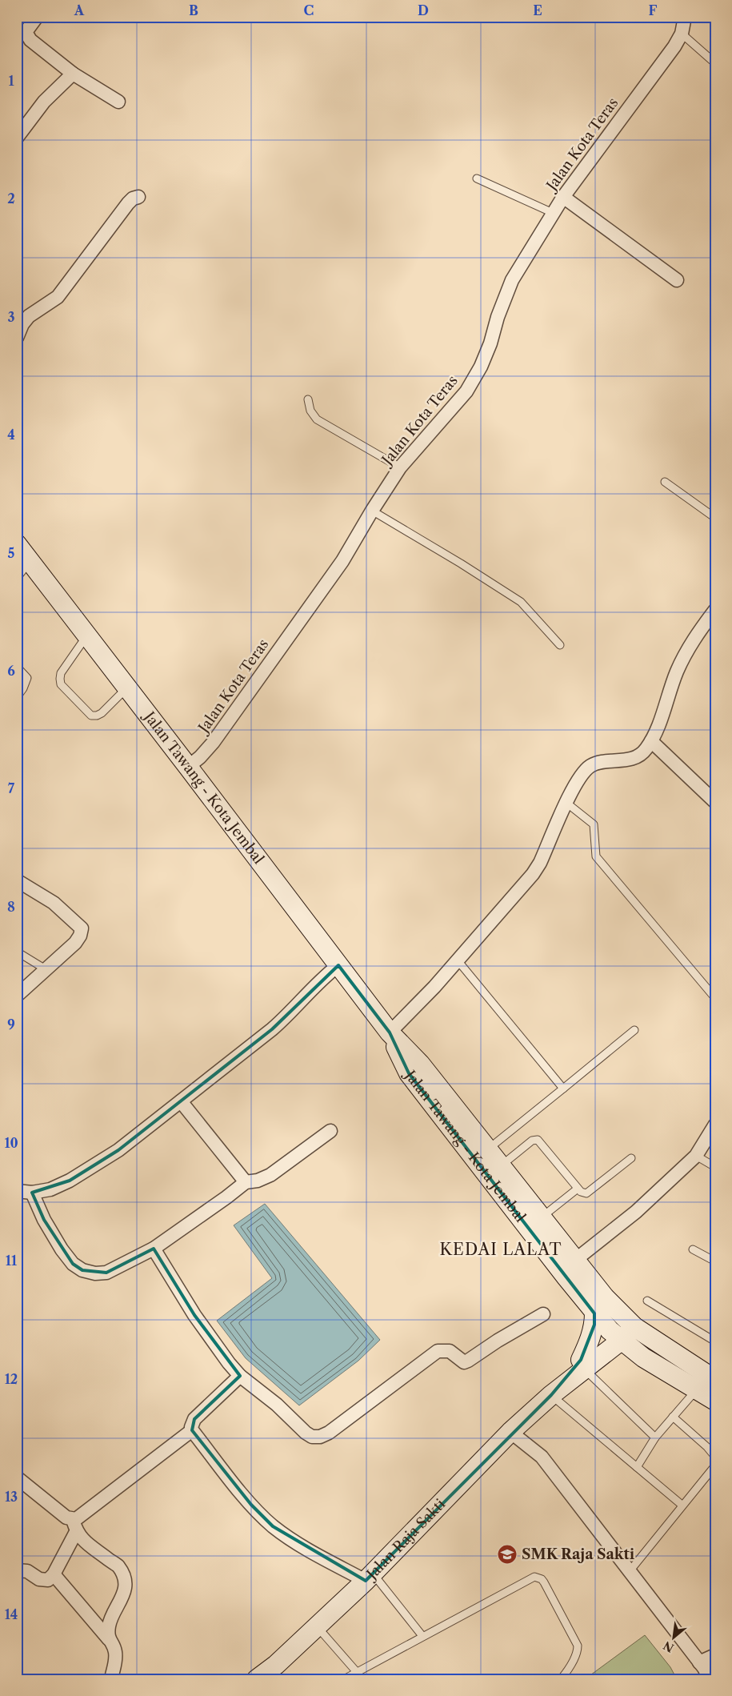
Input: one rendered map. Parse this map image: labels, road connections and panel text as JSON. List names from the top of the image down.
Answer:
{
  "streets": {
    "main road": ["Jalan Tawang - Kota Jembal", "Jalan Raja Sakti"],
    "street": ["Jalan Kota Teras"]
  },
  "crossings": [
    ["Jalan Kota Teras", "Jalan Tawang - Kota Jembal"],
    ["Jalan Tawang - Kota Jembal", "Jalan Raja Sakti"]
  ],
  "districts": ["KEDAI LALAT"],
  "places": {
    "school or university": ["SMK Raja Sakti"]
  },
  "north": "bottom left",
  "grid": {
    "columns": [
      "A",
      "B",
      "C",
      "D",
      "E",
      "F"
    ],
    "rows": [
      "1",
      "2",
      "3",
      "4",
      "5",
      "6",
      "7",
      "8",
      "9",
      "10",
      "11",
      "12",
      "13",
      "14"
    ]
  }
}
